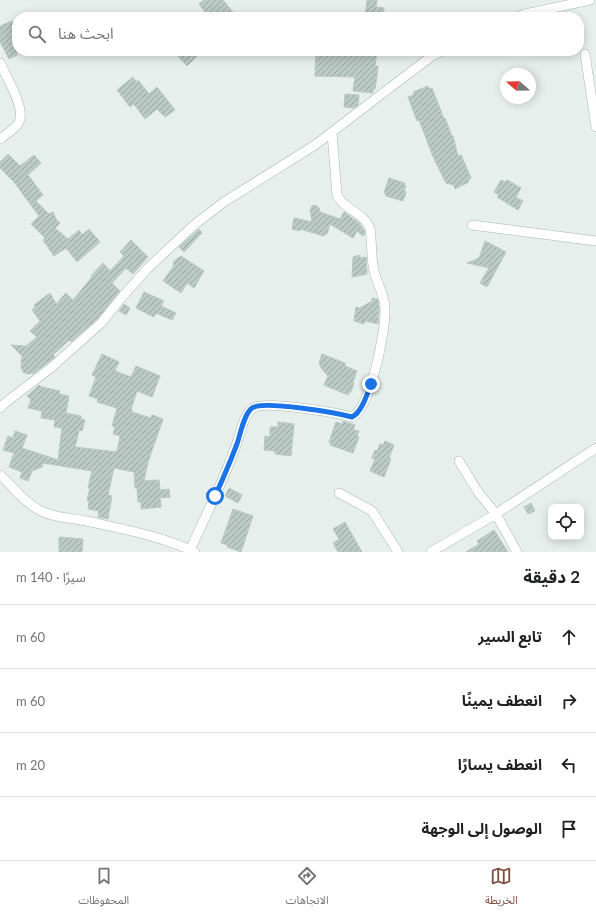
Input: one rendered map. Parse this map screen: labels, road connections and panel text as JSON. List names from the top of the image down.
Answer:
{
  "north": "left",
  "page": {
    "search": "ابحث هنا",
    "heading": ["2 دقيقة", "سيرًا · 140 m"],
    "list": [
      ["تابع السير", "60 m"],
      ["انعطف يمينًا", "60 m"],
      ["انعطف يسارًا", "20 m"],
      "الوصول إلى الوجهة"
    ],
    "nav": ["الخريطة", "الاتجاهات", "المحفوظات"]
  }
}
